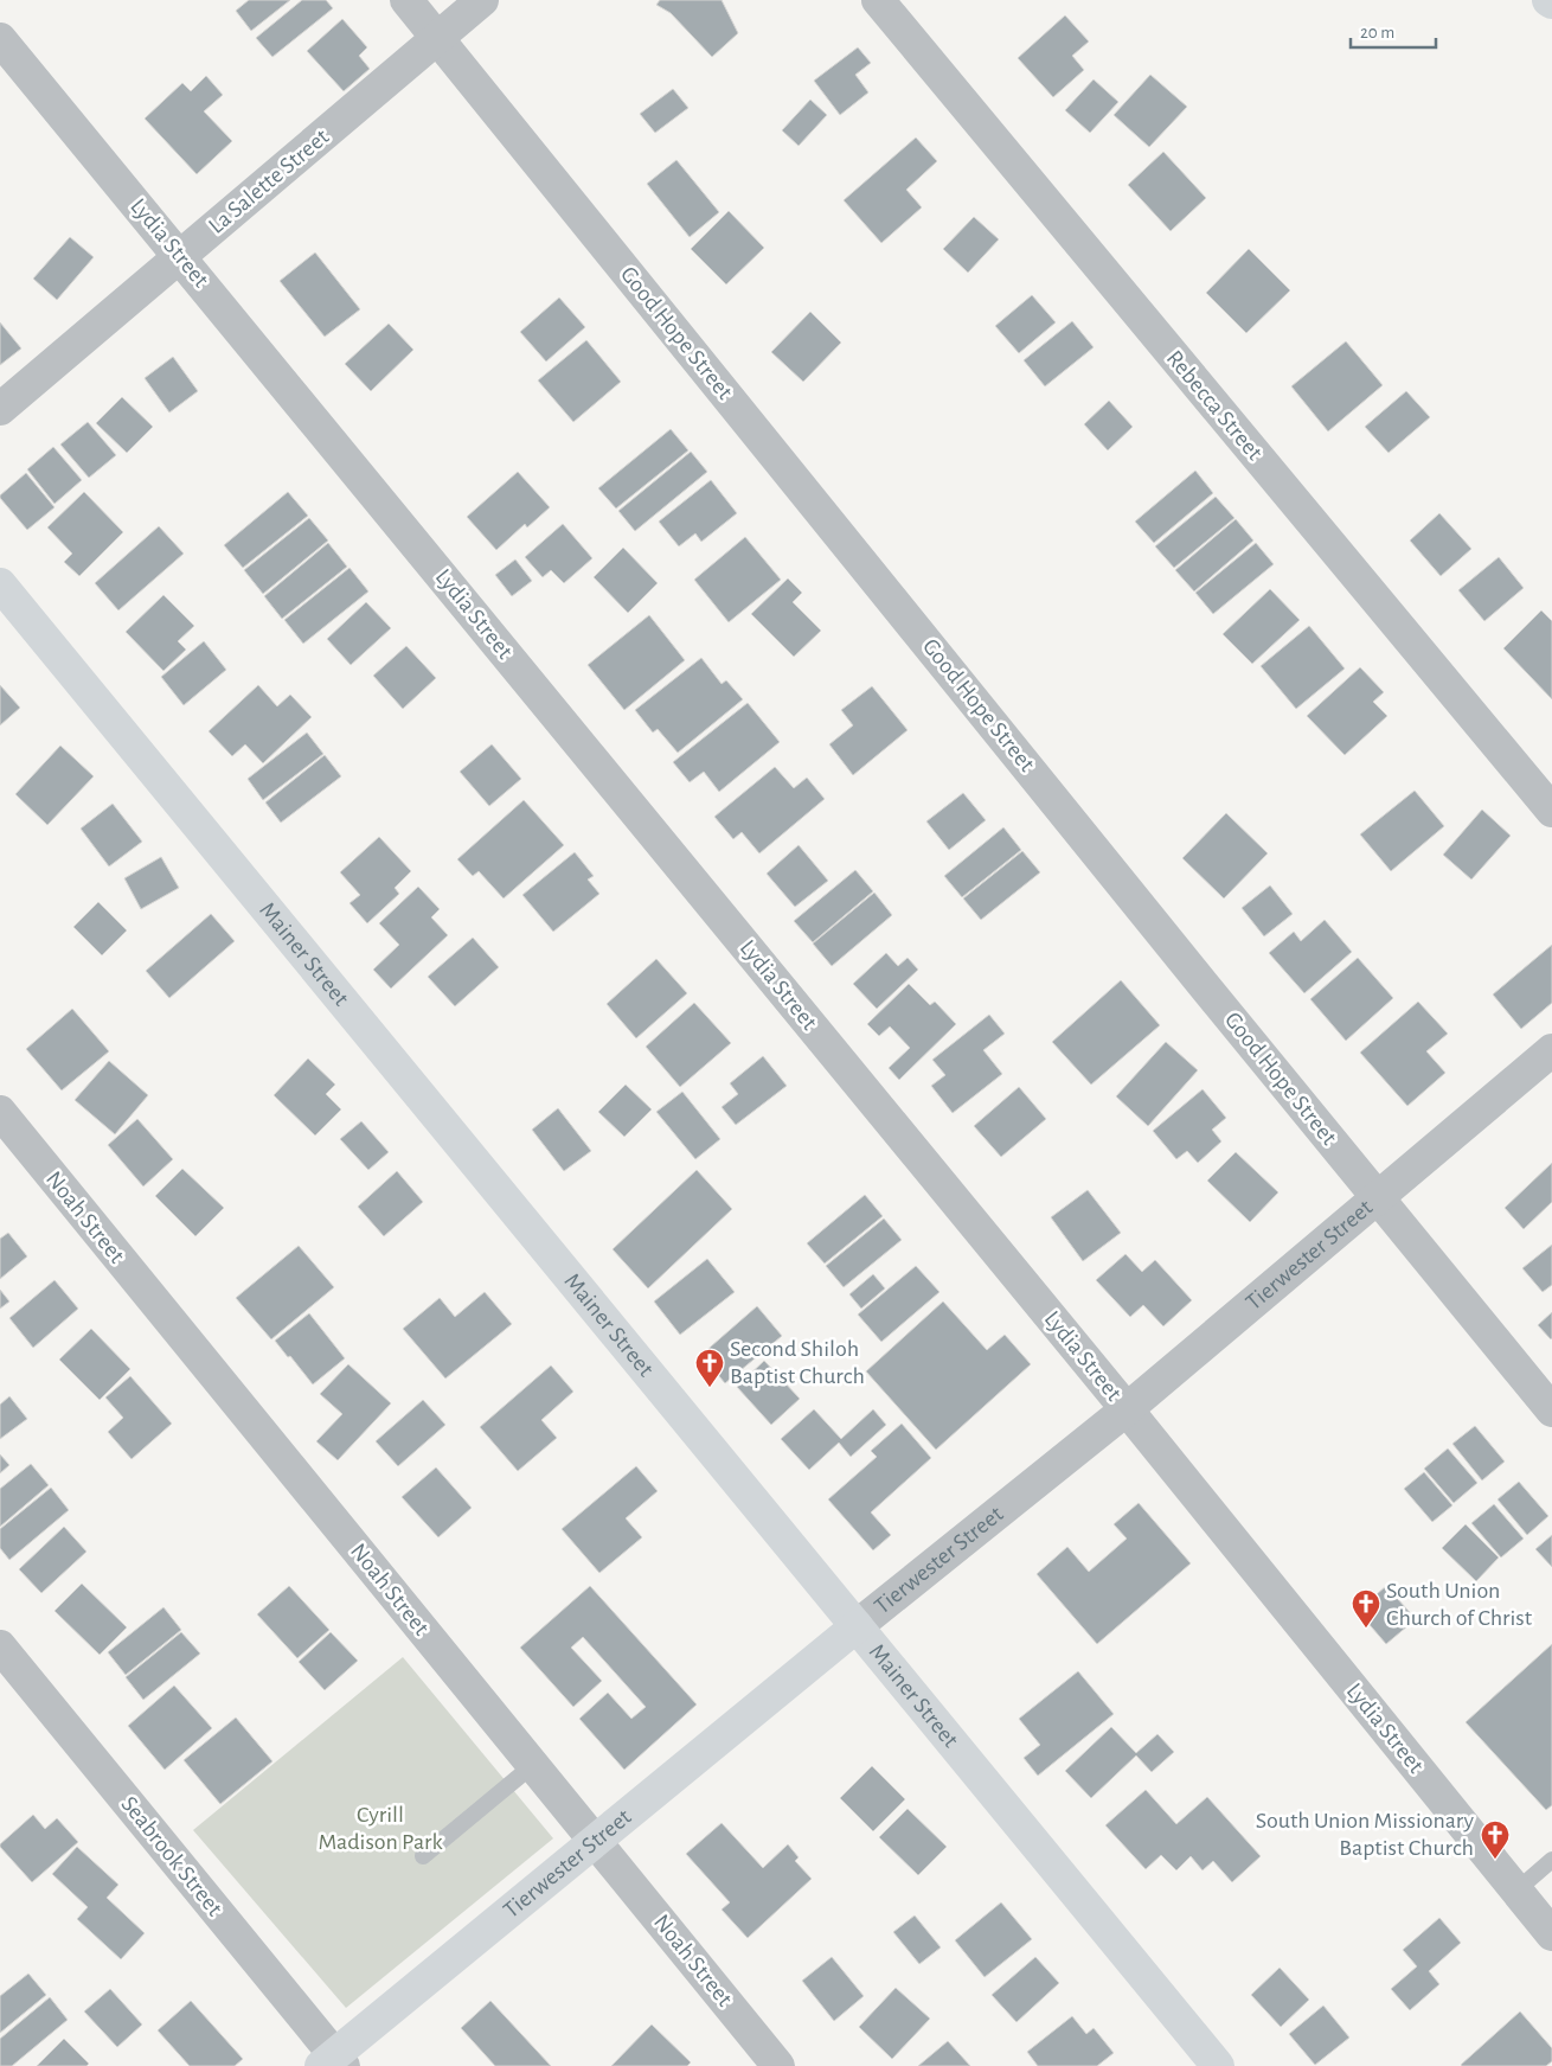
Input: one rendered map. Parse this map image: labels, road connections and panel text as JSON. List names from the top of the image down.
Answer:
{
  "streets": {
    "street": [
      "La Salette Street",
      "Lydia Street",
      "Good Hope Street",
      "Rebecca Street",
      "Mainer Street",
      "Noah Street",
      "Tierwester Street",
      "Seabrook Street"
    ]
  },
  "crossings": [
    ["La Salette Street", "Lydia Street"],
    ["La Salette Street", "Good Hope Street"],
    ["Lydia Street", "Tierwester Street"],
    ["Good Hope Street", "Tierwester Street"],
    ["Mainer Street", "Tierwester Street"],
    ["Noah Street", "Tierwester Street"],
    ["Tierwester Street", "Seabrook Street"]
  ],
  "parks": ["Cyrill Madison Park"],
  "places": {
    "church": ["Second Shiloh Baptist Church", "South Union Church of Christ", "South Union Missionary Baptist Church"]
  },
  "scale_bar": "20 m"
}
